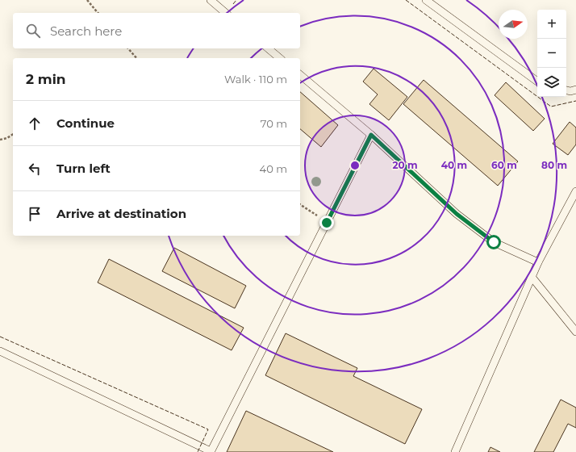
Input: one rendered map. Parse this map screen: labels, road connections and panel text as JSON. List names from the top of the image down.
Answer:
{
  "north": "right",
  "page": {
    "map_buttons": ["+", "−"],
    "search": "Search here",
    "heading": ["2 min", "Walk · 110 m"],
    "list": [
      ["Continue", "70 m"],
      ["Turn left", "40 m"],
      "Arrive at destination"
    ]
  },
  "rings": [
    "20 m",
    "40 m",
    "60 m",
    "80 m"
  ]
}
